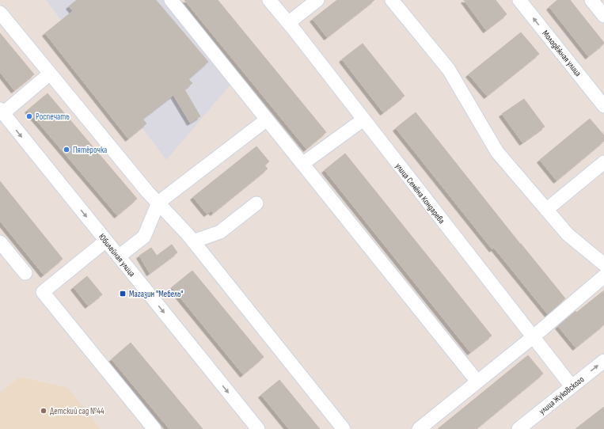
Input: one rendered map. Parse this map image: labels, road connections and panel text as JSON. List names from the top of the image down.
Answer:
{
  "streets": {
    "street": [
      "Молодёжная улица",
      "улица Семёна Кондарева",
      "Юбилейная улица",
      "улица Жуковского"
    ]
  },
  "crossings": [
    ["улица Семёна Кондарева", "улица Жуковского"]
  ],
  "places": {
    "other": ["Роспечать", "Пятёрочка", "Детский сад №44"],
    "transit": ["Магазин \"Мебель\""]
  }
}
